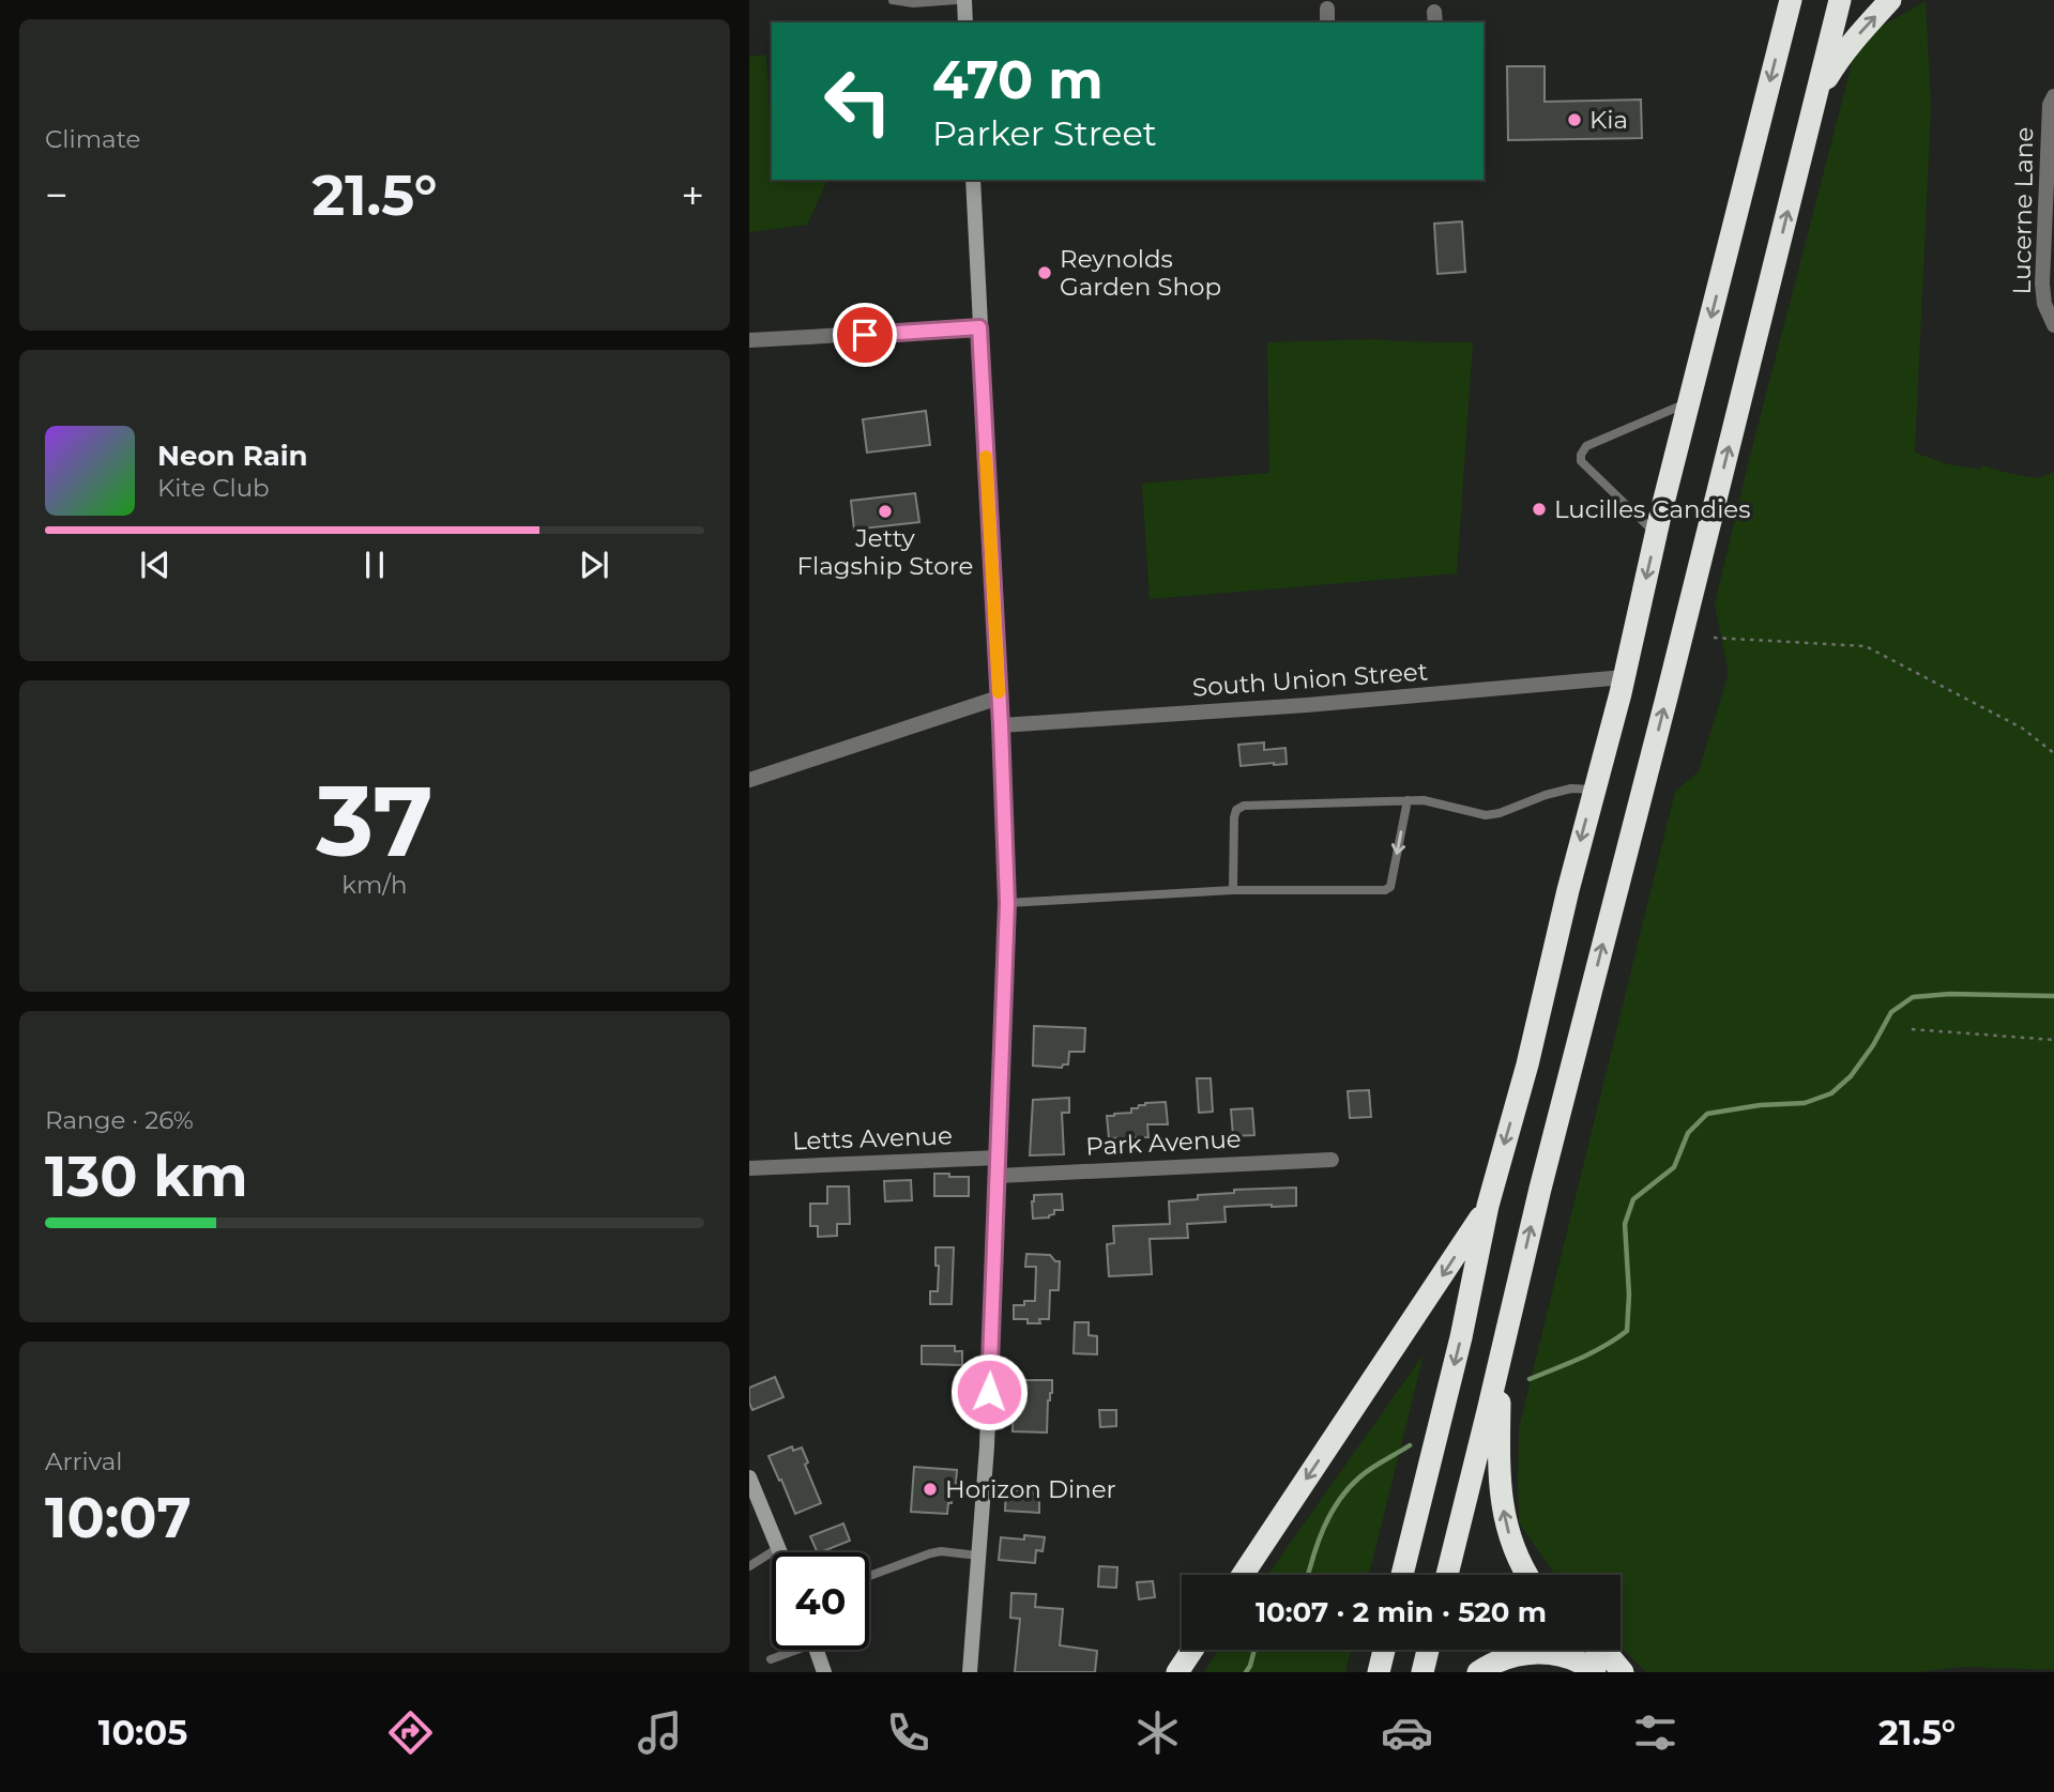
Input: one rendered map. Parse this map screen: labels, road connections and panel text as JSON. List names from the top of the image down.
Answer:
{
  "streets": {
    "street": [
      "Lucerne Lane",
      "South Union Street",
      "Letts Avenue",
      "Park Avenue"
    ]
  },
  "places": [
    "Kia",
    "Reynolds Garden Shop",
    "Lucilles Candies",
    "Jetty Flagship Store",
    "Horizon Diner"
  ],
  "page": {
    "tile": [
      "Climate",
      ["37", "km/h"],
      ["Range · 26%", "130 km"],
      ["Arrival", "10:07"]
    ],
    "turn": ["470 m", "Parker Street"],
    "heat": ["−", "21.5°", "+"],
    "song": ["Neon Rain", "Kite Club"],
    "limit": "40",
    "trip": "10:07 · 2 min · 520 m",
    "tabs": ["10:05", "21.5°"]
  }
}
